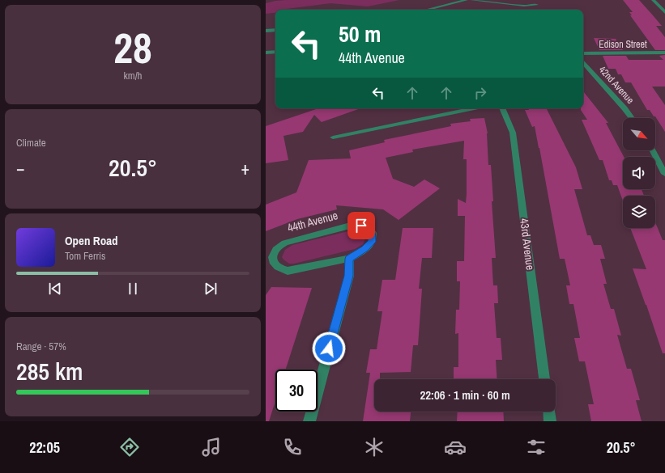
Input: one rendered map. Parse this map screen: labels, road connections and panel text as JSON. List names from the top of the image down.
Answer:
{
  "streets": {
    "street": [
      "Edison Street",
      "42nd Avenue",
      "44th Avenue",
      "43rd Avenue"
    ]
  },
  "north": "bottom right",
  "page": {
    "tile": [
      ["28", "km/h"],
      "Climate",
      ["Range · 57%", "285 km"]
    ],
    "turn": ["50 m", "44th Avenue"],
    "heat": ["−", "20.5°", "+"],
    "song": ["Open Road", "Tom Ferris"],
    "limit": "30",
    "trip": "22:06 · 1 min · 60 m",
    "tabs": ["22:05", "20.5°"]
  }
}
